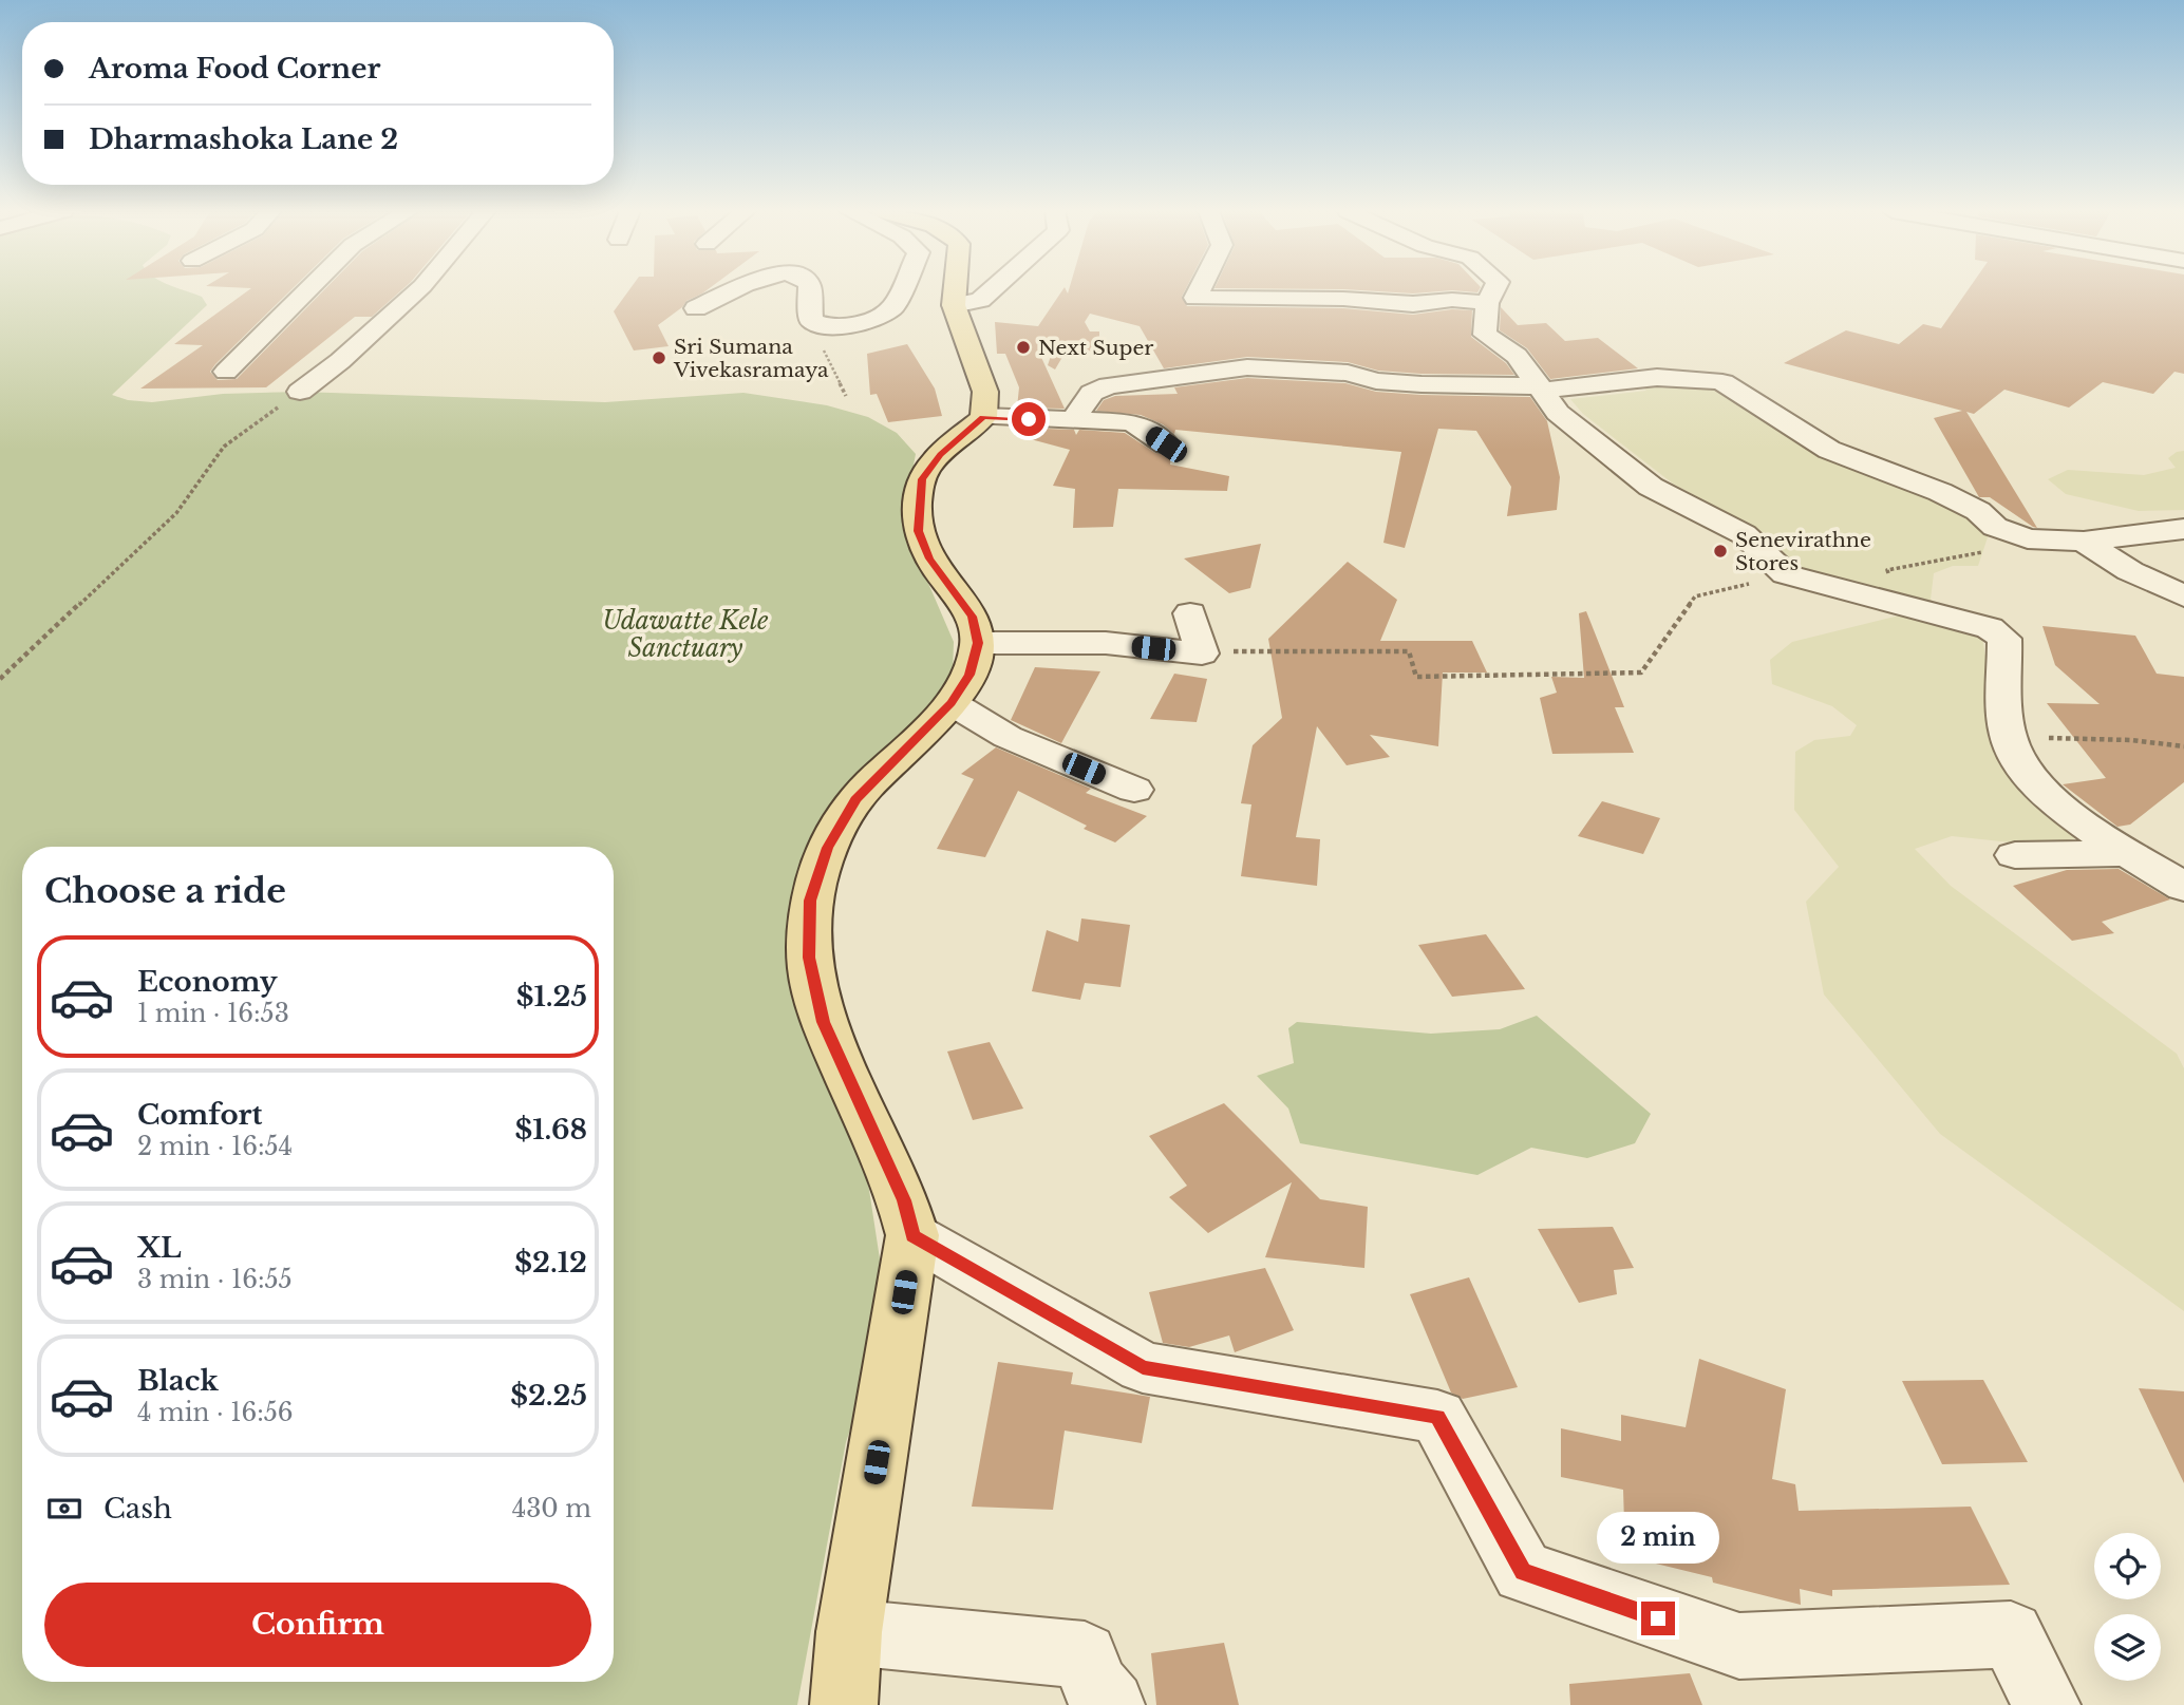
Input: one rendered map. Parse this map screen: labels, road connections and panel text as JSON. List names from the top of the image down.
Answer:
{
  "parks": ["Udawatte Kele Sanctuary"],
  "places": ["Next Super", "Sri Sumana Vivekasramaya", "Senevirathne Stores"],
  "page": {
    "banner": ["Aroma Food Corner", "Dharmashoka Lane 2"],
    "heading": "Choose a ride",
    "list": [
      {
        "name": "Economy",
        "note": "1 min · 16:53",
        "value": "$1.25"
      },
      {
        "name": "Comfort",
        "note": "2 min · 16:54",
        "value": "$1.68"
      },
      {
        "name": "XL",
        "note": "3 min · 16:55",
        "value": "$2.12"
      },
      {
        "name": "Black",
        "note": "4 min · 16:56",
        "value": "$2.25"
      }
    ],
    "pay": ["Cash", "430 m"],
    "bubble": "2 min",
    "buttons": "Confirm"
  }
}
